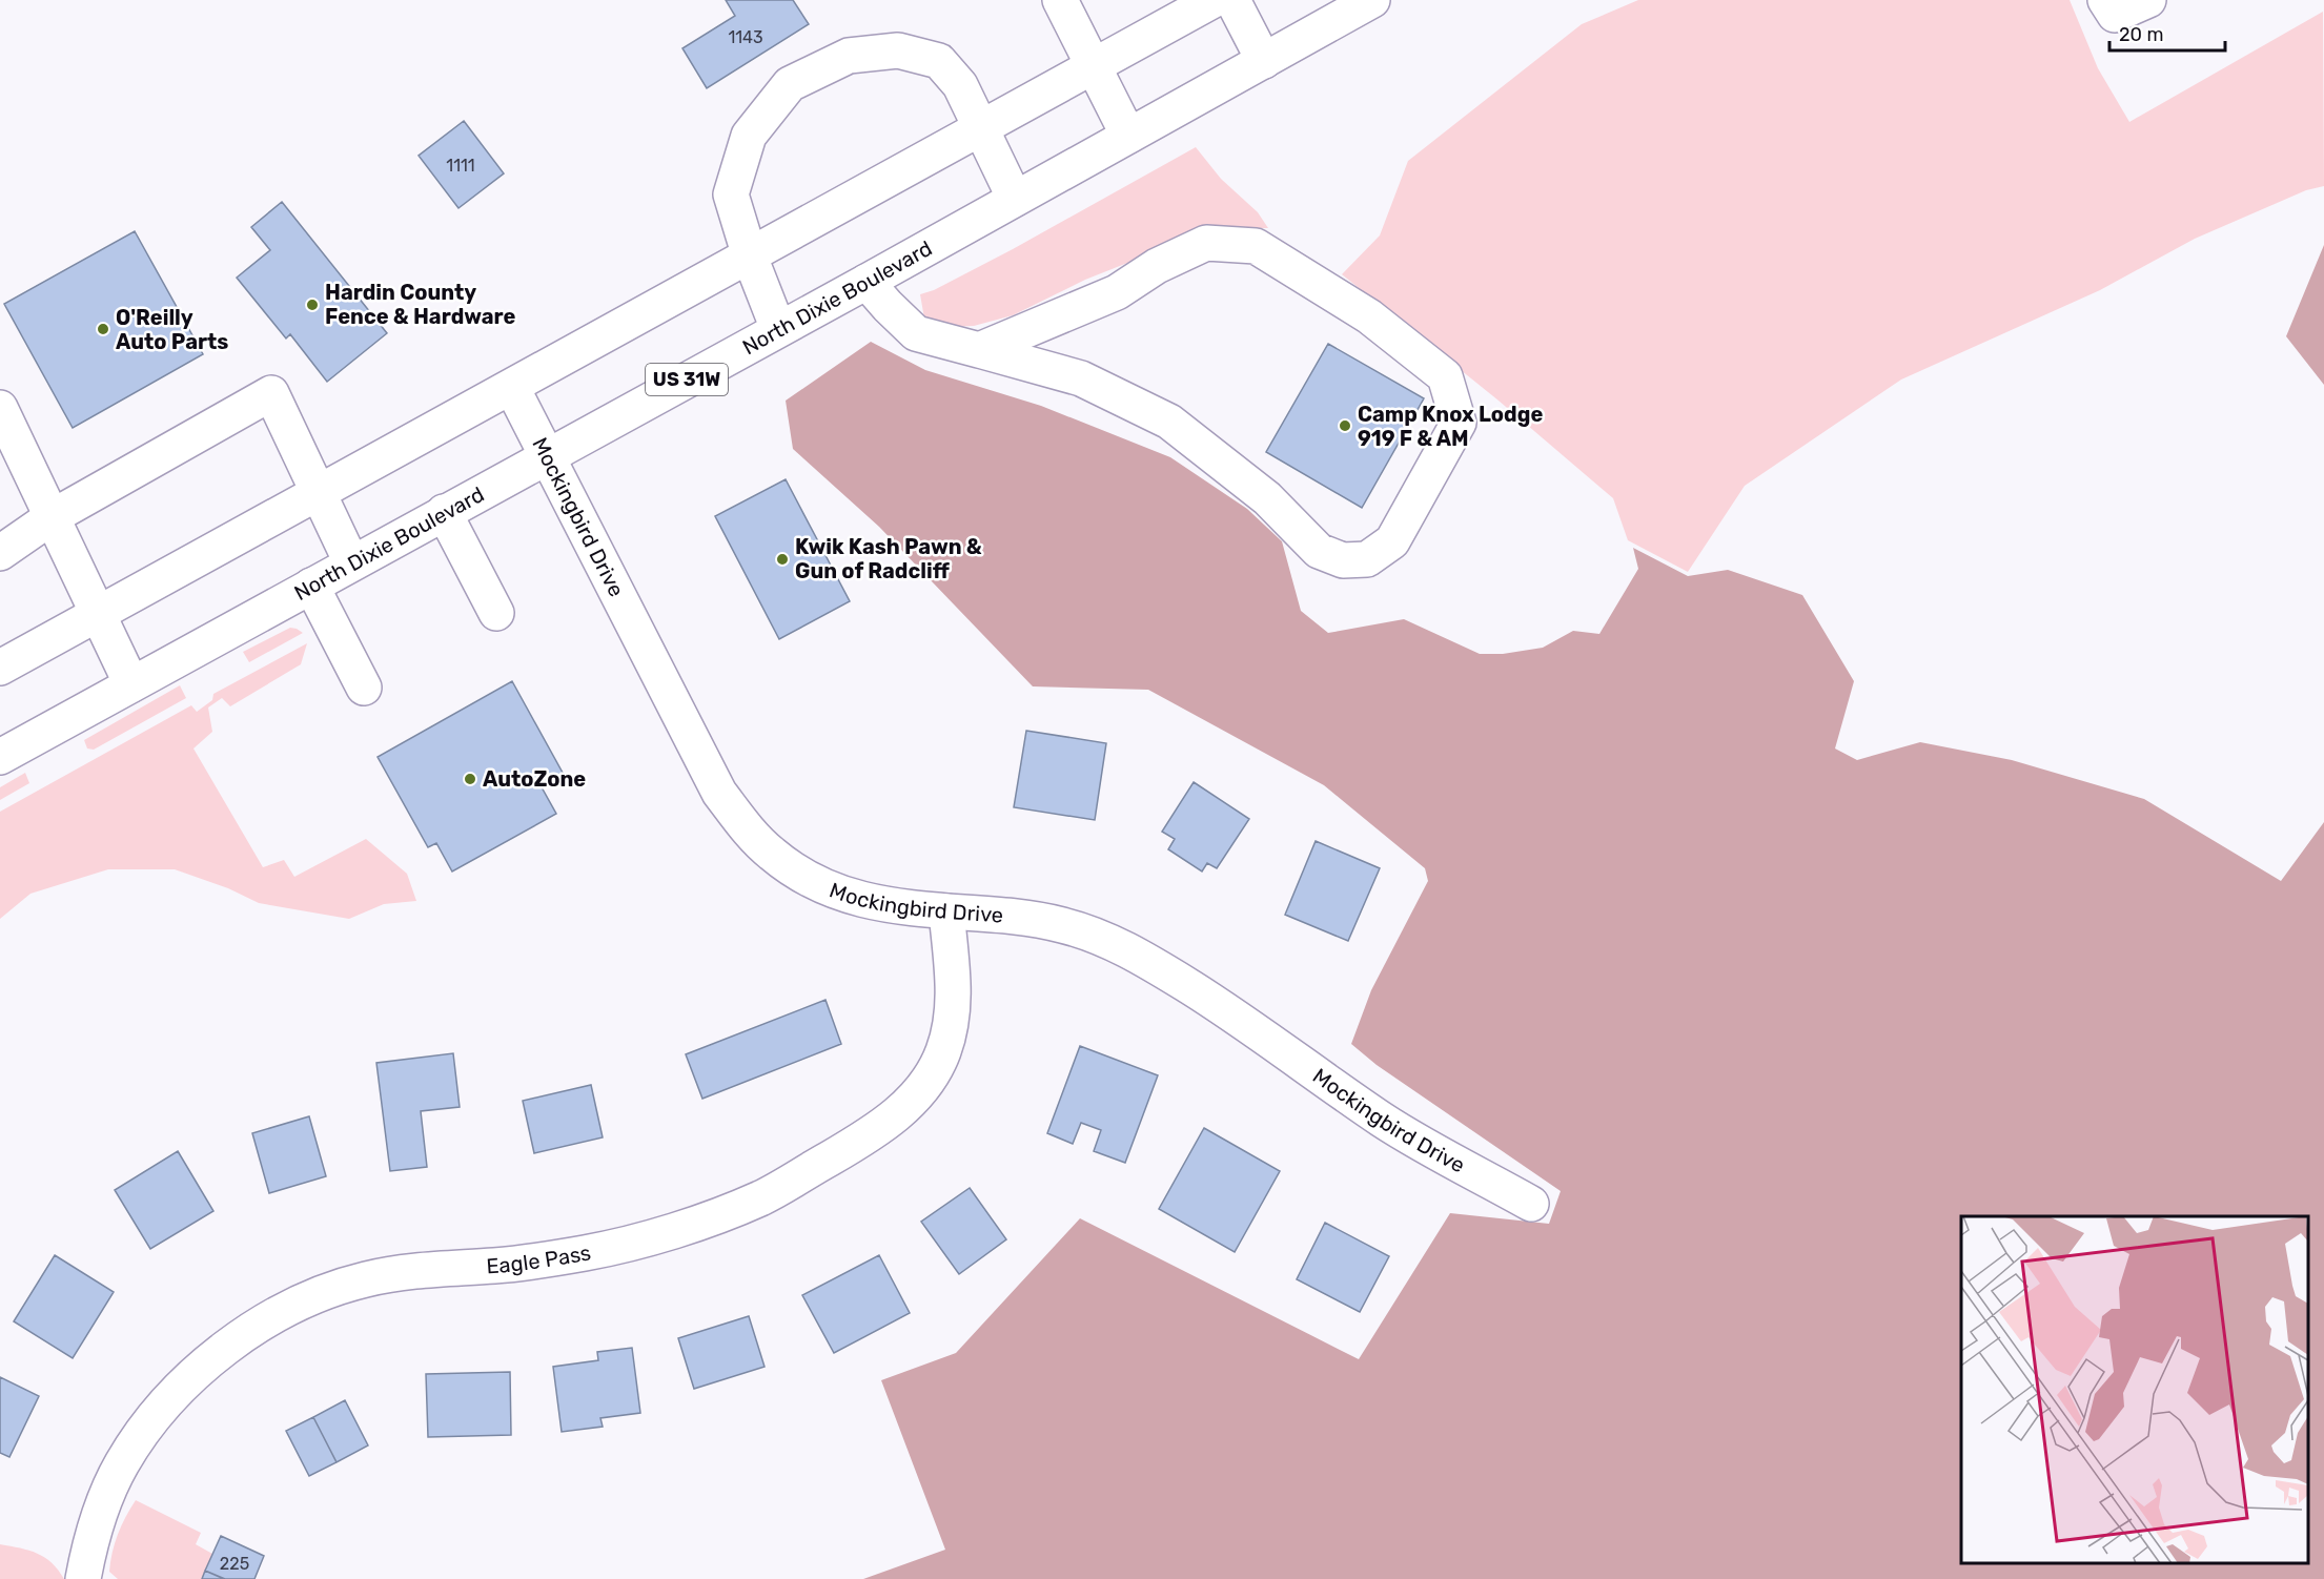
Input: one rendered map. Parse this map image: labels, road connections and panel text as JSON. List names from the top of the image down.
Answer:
{
  "streets": {
    "main road": [
      "North Dixie Boulevard",
      "US 31W",
      "Mockingbird Drive",
      "Eagle Pass"
    ]
  },
  "crossings": [
    ["North Dixie Boulevard", "Mockingbird Drive"],
    ["Mockingbird Drive", "Eagle Pass"]
  ],
  "places": [
    "Hardin County Fence & Hardware",
    "O'Reilly Auto Parts",
    "Camp Knox Lodge 919 F & AM",
    "Kwik Kash Pawn & Gun of Radcliff",
    "AutoZone"
  ],
  "house_numbers": ["1143", "1111", "225"],
  "scale_bar": "20 m"
}
